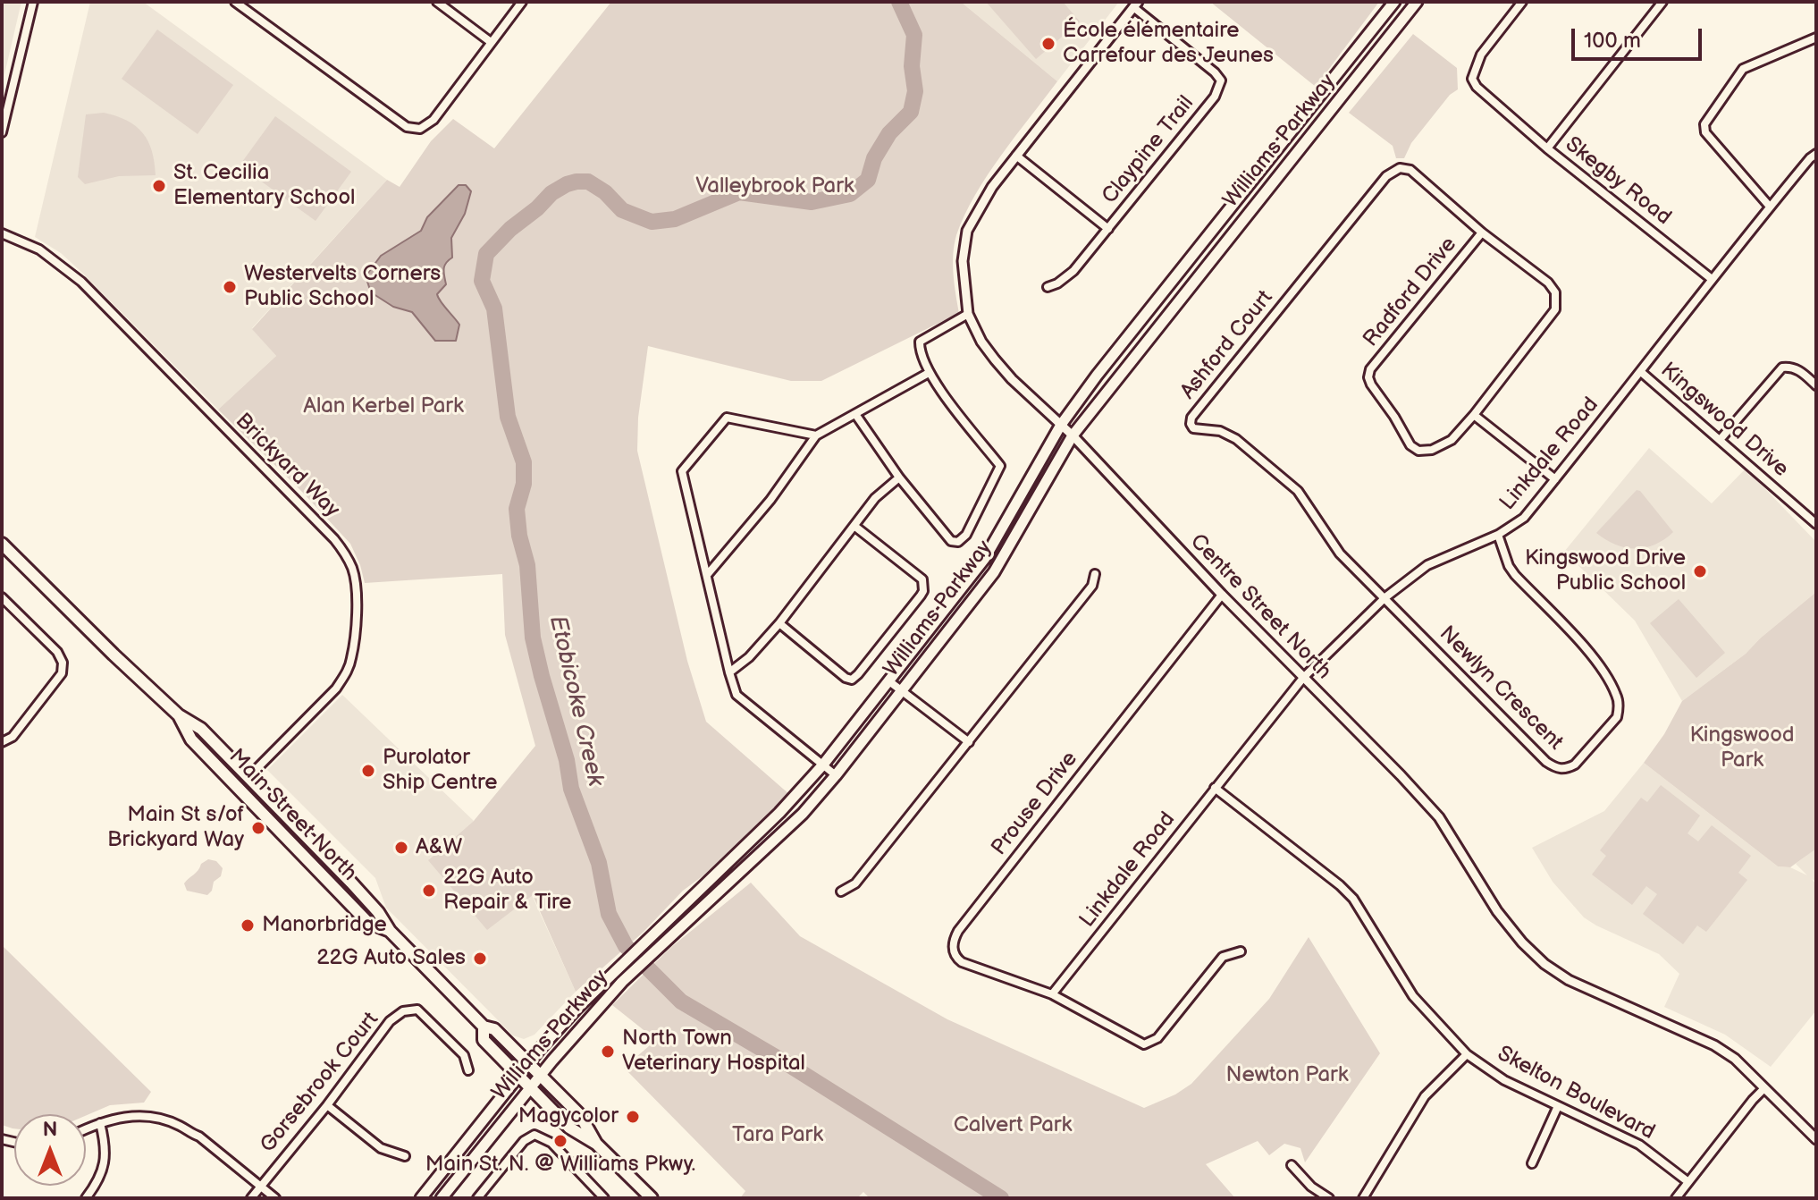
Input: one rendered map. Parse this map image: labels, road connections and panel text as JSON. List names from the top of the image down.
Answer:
{
  "streets": {
    "main road": ["Williams Parkway", "Main Street North"],
    "street": [
      "Claypine Trail",
      "Skegby Road",
      "Radford Drive",
      "Ashford Court",
      "Kingswood Drive",
      "Linkdale Road",
      "Brickyard Way",
      "Centre Street North",
      "Newlyn Crescent",
      "Prouse Drive",
      "Gorsebrook Court",
      "Skelton Boulevard"
    ]
  },
  "crossings": [
    ["Williams Parkway", "Centre Street North"],
    ["Williams Parkway", "Main Street North"],
    ["Claypine Trail", "Centre Street North"],
    ["Skegby Road", "Linkdale Road"],
    ["Radford Drive", "Ashford Court"],
    ["Ashford Court", "Linkdale Road"],
    ["Ashford Court", "Newlyn Crescent"],
    ["Kingswood Drive", "Linkdale Road"],
    ["Linkdale Road", "Centre Street North"],
    ["Linkdale Road", "Newlyn Crescent"],
    ["Linkdale Road", "Prouse Drive"],
    ["Linkdale Road", "Skelton Boulevard"],
    ["Brickyard Way", "Main Street North"],
    ["Centre Street North", "Prouse Drive"]
  ],
  "water": ["Etobicoke Creek"],
  "parks": [
    "Valleybrook Park",
    "Alan Kerbel Park",
    "Kingswood Park",
    "Newton Park",
    "Calvert Park",
    "Tara Park"
  ],
  "places": [
    "École élémentaire Carrefour des Jeunes",
    "St. Cecilia Elementary School",
    "Westervelts Corners Public School",
    "Kingswood Drive Public School",
    "Purolator Ship Centre",
    "Main St s/of Brickyard Way",
    "A&W",
    "22G Auto Repair & Tire",
    "Manorbridge",
    "22G Auto Sales",
    "North Town Veterinary Hospital",
    "Magycolor",
    "Main St. N. @ Williams Pkwy."
  ],
  "scale_bar": "100 m",
  "north": "top"
}
